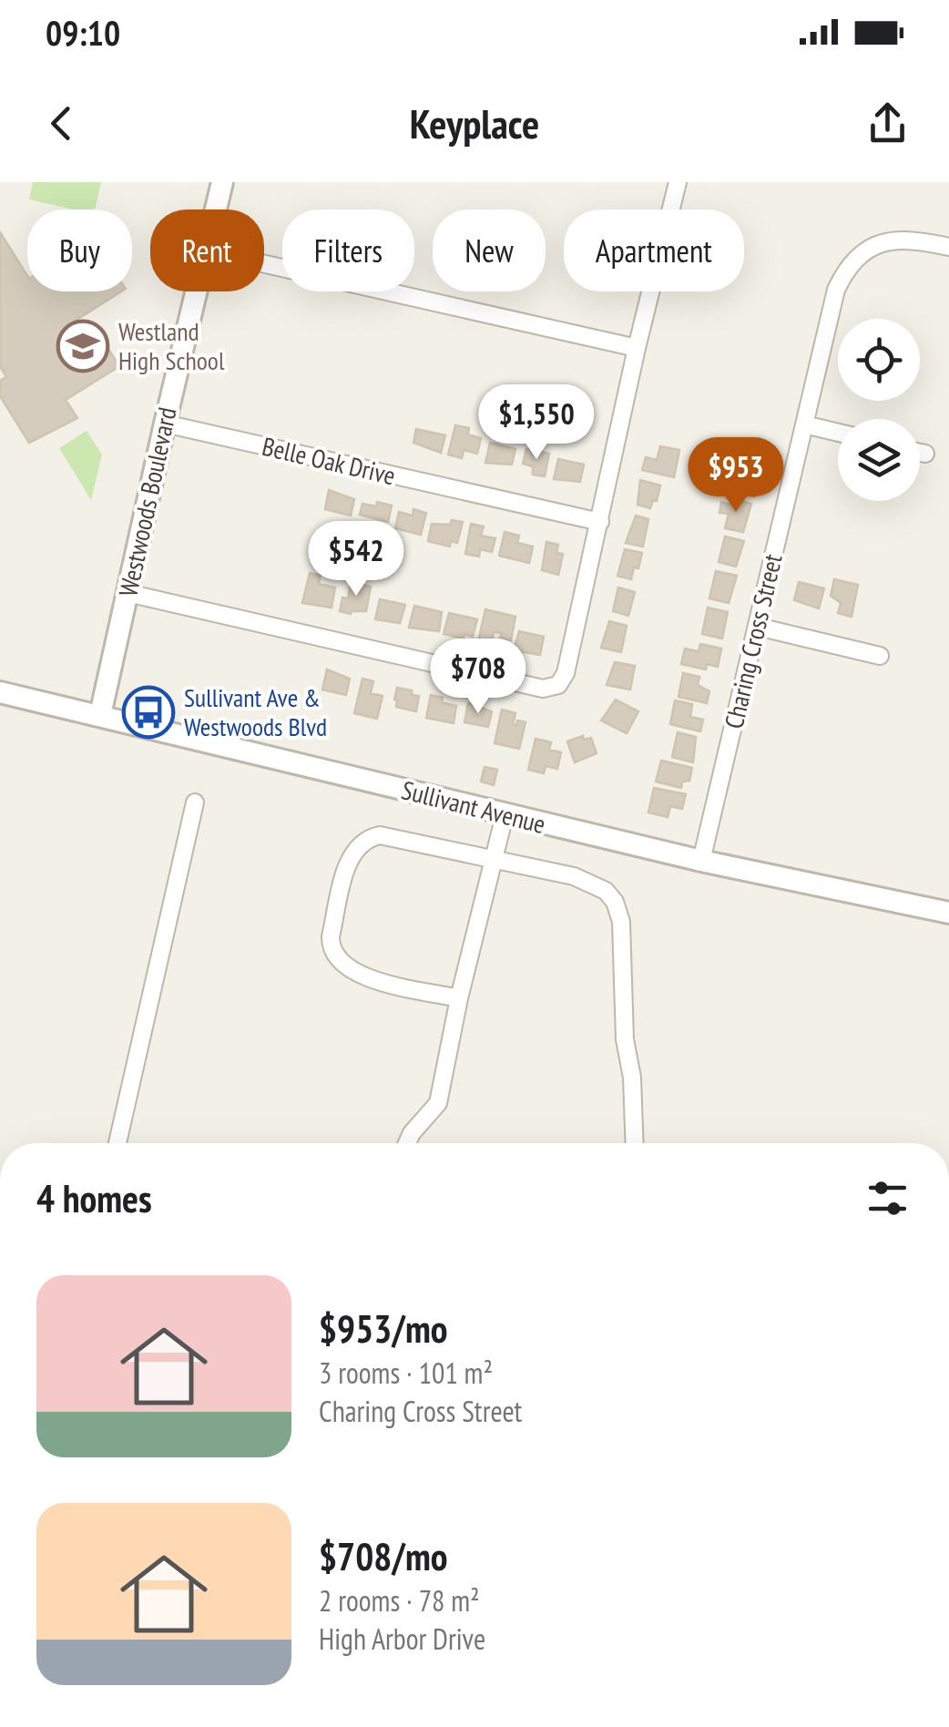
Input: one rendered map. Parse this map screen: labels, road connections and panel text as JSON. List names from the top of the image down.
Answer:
{
  "streets": {
    "street": [
      "Belle Oak Drive",
      "Westwoods Boulevard",
      "Charing Cross Street",
      "Sullivant Avenue"
    ]
  },
  "crossings": [
    ["Belle Oak Drive", "Westwoods Boulevard"],
    ["Westwoods Boulevard", "Sullivant Avenue"],
    ["Charing Cross Street", "Sullivant Avenue"]
  ],
  "places": {
    "school or university": ["Westland High School"],
    "bus stop": ["Sullivant Ave & Westwoods Blvd"]
  },
  "page": {
    "status": "09:10",
    "header": "Keyplace",
    "chip": [
      "Buy",
      "Rent",
      "Filters",
      "New",
      "Apartment"
    ],
    "price": [
      "$1,550",
      "$953",
      "$542",
      "$708"
    ],
    "heading": "4 homes",
    "list": [
      {
        "name": "$953/mo",
        "note": "3 rooms · 101 m² · Charing Cross Street"
      },
      {
        "name": "$708/mo",
        "note": "2 rooms · 78 m² · High Arbor Drive"
      }
    ]
  }
}
